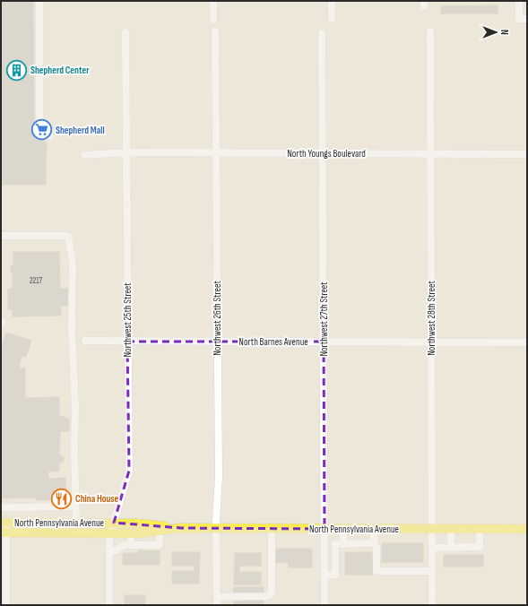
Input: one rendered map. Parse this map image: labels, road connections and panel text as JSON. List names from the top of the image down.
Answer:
{
  "streets": {
    "main road": ["North Pennsylvania Avenue"],
    "street": [
      "North Youngs Boulevard",
      "Northwest 26th Street",
      "Northwest 28th Street",
      "Northwest 27th Street",
      "Northwest 25th Street",
      "North Barnes Avenue"
    ]
  },
  "crossings": [
    ["North Youngs Boulevard", "Northwest 26th Street"],
    ["North Youngs Boulevard", "Northwest 28th Street"],
    ["North Youngs Boulevard", "Northwest 27th Street"],
    ["North Youngs Boulevard", "Northwest 25th Street"],
    ["Northwest 26th Street", "North Barnes Avenue"],
    ["Northwest 26th Street", "North Pennsylvania Avenue"],
    ["Northwest 28th Street", "North Barnes Avenue"],
    ["Northwest 28th Street", "North Pennsylvania Avenue"],
    ["Northwest 27th Street", "North Barnes Avenue"],
    ["Northwest 27th Street", "North Pennsylvania Avenue"],
    ["Northwest 25th Street", "North Barnes Avenue"],
    ["Northwest 25th Street", "North Pennsylvania Avenue"]
  ],
  "places": {
    "building": ["Shepherd Center"],
    "supermarket": ["Shepherd Mall"],
    "restaurant": ["China House"]
  },
  "house_numbers": ["2217"],
  "north": "right"
}
